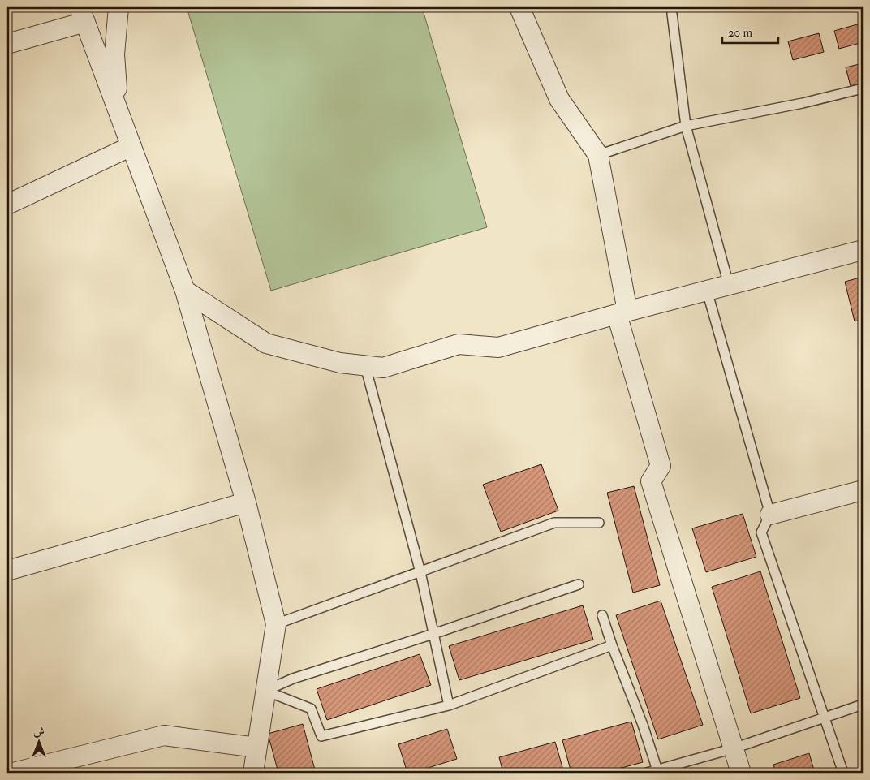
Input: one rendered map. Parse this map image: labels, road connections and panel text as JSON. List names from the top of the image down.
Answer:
{
  "scale_bar": "20 m",
  "north": "top"
}
